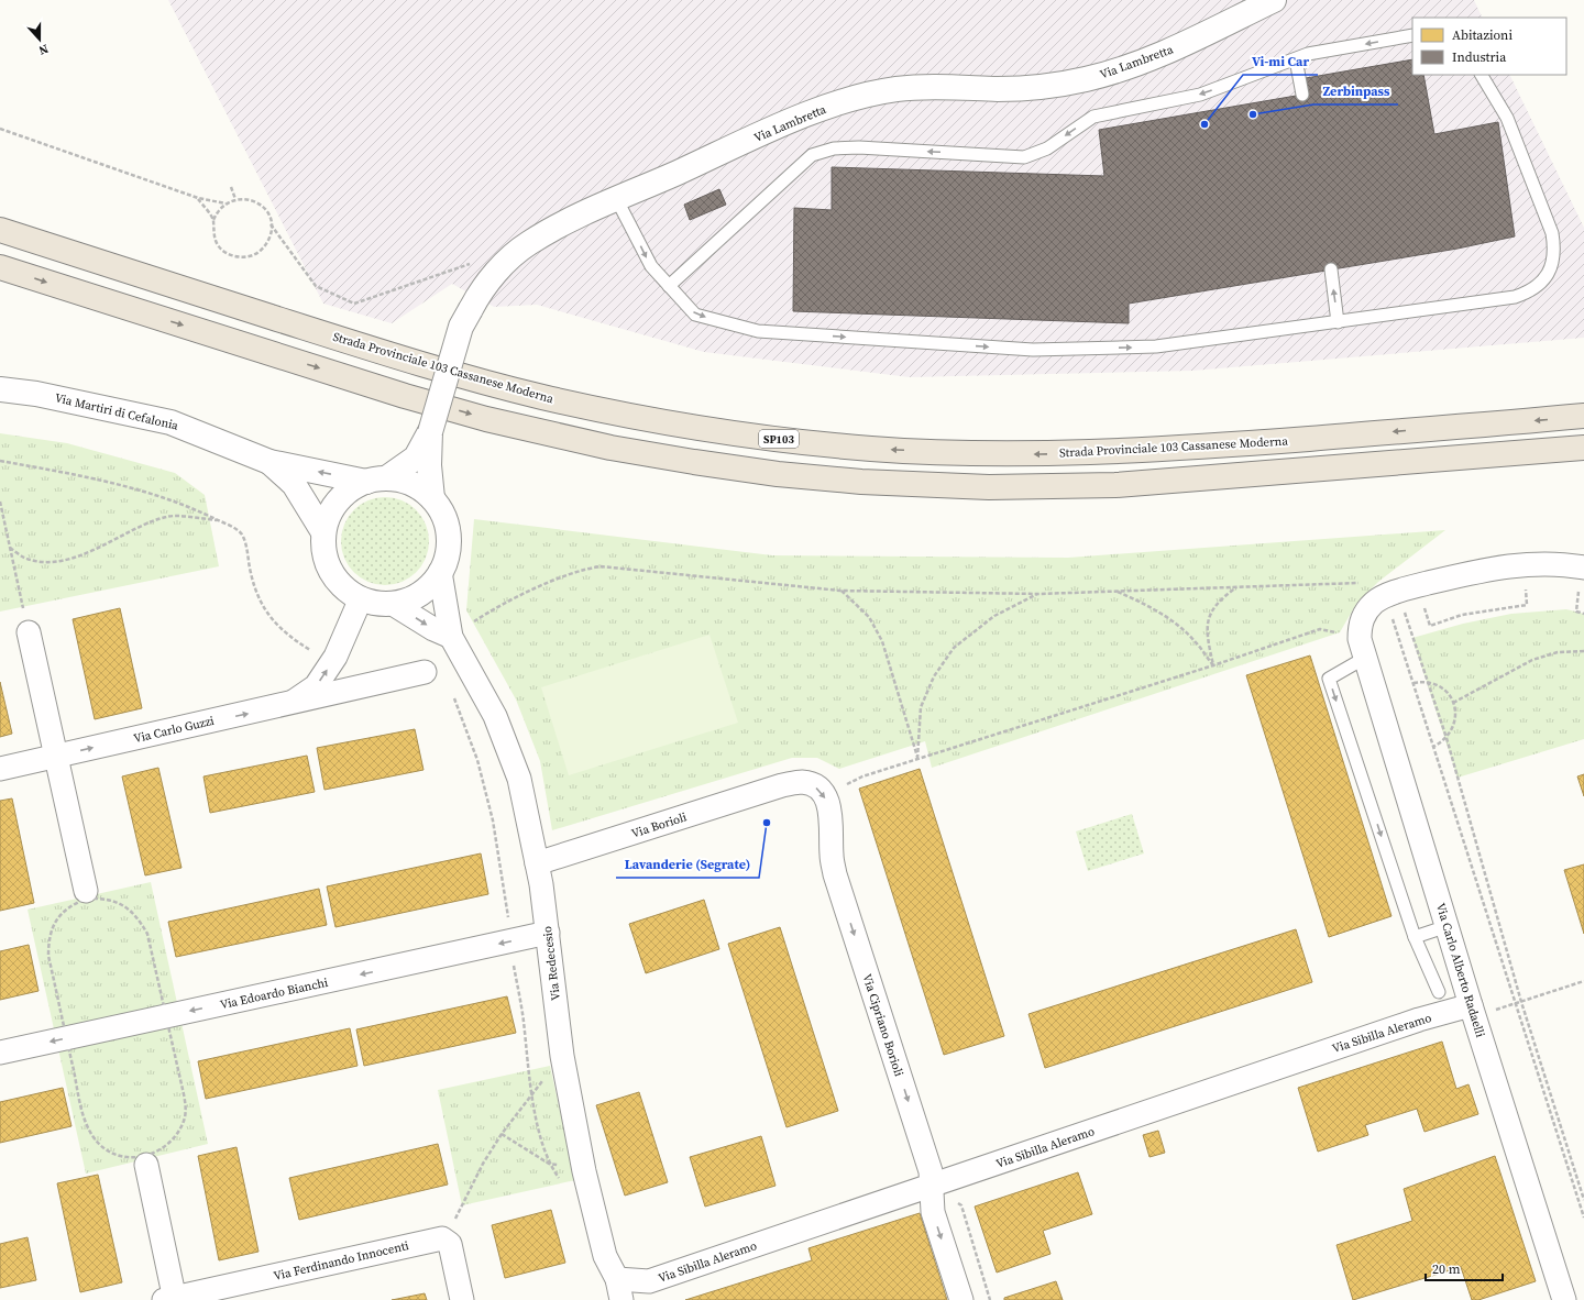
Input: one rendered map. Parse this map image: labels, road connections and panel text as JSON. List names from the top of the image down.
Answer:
{
  "streets": {
    "highway": ["Strada Provinciale 103 Cassanese Moderna", "SP103"],
    "street": [
      "Via Lambretta",
      "Via Martiri di Cefalonia",
      "Via Carlo Guzzi",
      "Via Borioli",
      "Via Redecesio",
      "Via Carlo Alberto Radaelli",
      "Via Edoardo Bianchi",
      "Via Cipriano Borioli",
      "Via Sibilla Aleramo",
      "Via Ferdinando Innocenti"
    ]
  },
  "crossings": [
    ["Via Lambretta", "Via Martiri di Cefalonia"],
    ["Via Lambretta", "Via Carlo Guzzi"],
    ["Via Lambretta", "Via Redecesio"],
    ["Via Martiri di Cefalonia", "Via Carlo Guzzi"],
    ["Via Martiri di Cefalonia", "Via Redecesio"],
    ["Via Carlo Guzzi", "Via Redecesio"],
    ["Via Borioli", "Via Redecesio"],
    ["Via Borioli", "Via Cipriano Borioli"],
    ["Via Redecesio", "Via Edoardo Bianchi"],
    ["Via Redecesio", "Via Sibilla Aleramo"],
    ["Via Carlo Alberto Radaelli", "Via Sibilla Aleramo"],
    ["Via Cipriano Borioli", "Via Sibilla Aleramo"]
  ],
  "one_way": [
    "Via Carlo Guzzi",
    "Via Borioli",
    "Via Edoardo Bianchi",
    "Via Cipriano Borioli"
  ],
  "places": ["Zerbinpass", "Vi-mi Car", "Lavanderie (Segrate)"],
  "legend": ["Abitazioni", "Industria"],
  "scale_bar": "20 m",
  "north": "bottom"
}
